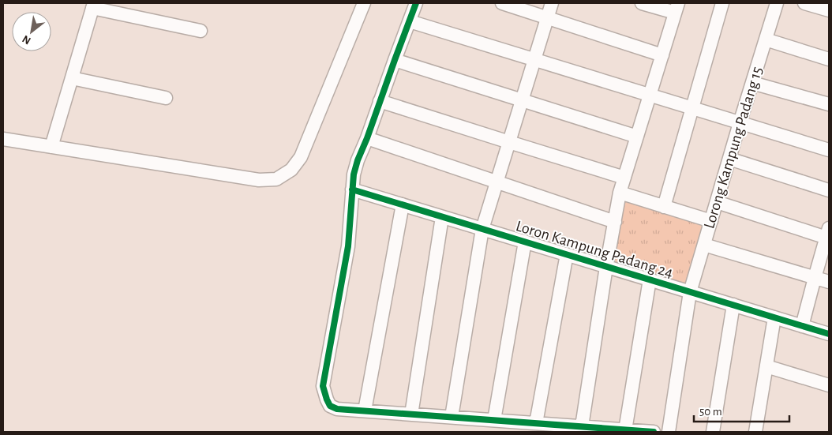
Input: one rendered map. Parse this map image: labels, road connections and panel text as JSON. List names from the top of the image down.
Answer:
{
  "streets": {
    "street": ["Lorong Kampung Padang 15", "Loron Kampung Padang 24"]
  },
  "crossings": [
    ["Lorong Kampung Padang 15", "Loron Kampung Padang 24"]
  ],
  "scale_bar": "50 m",
  "north": "bottom left"
}
